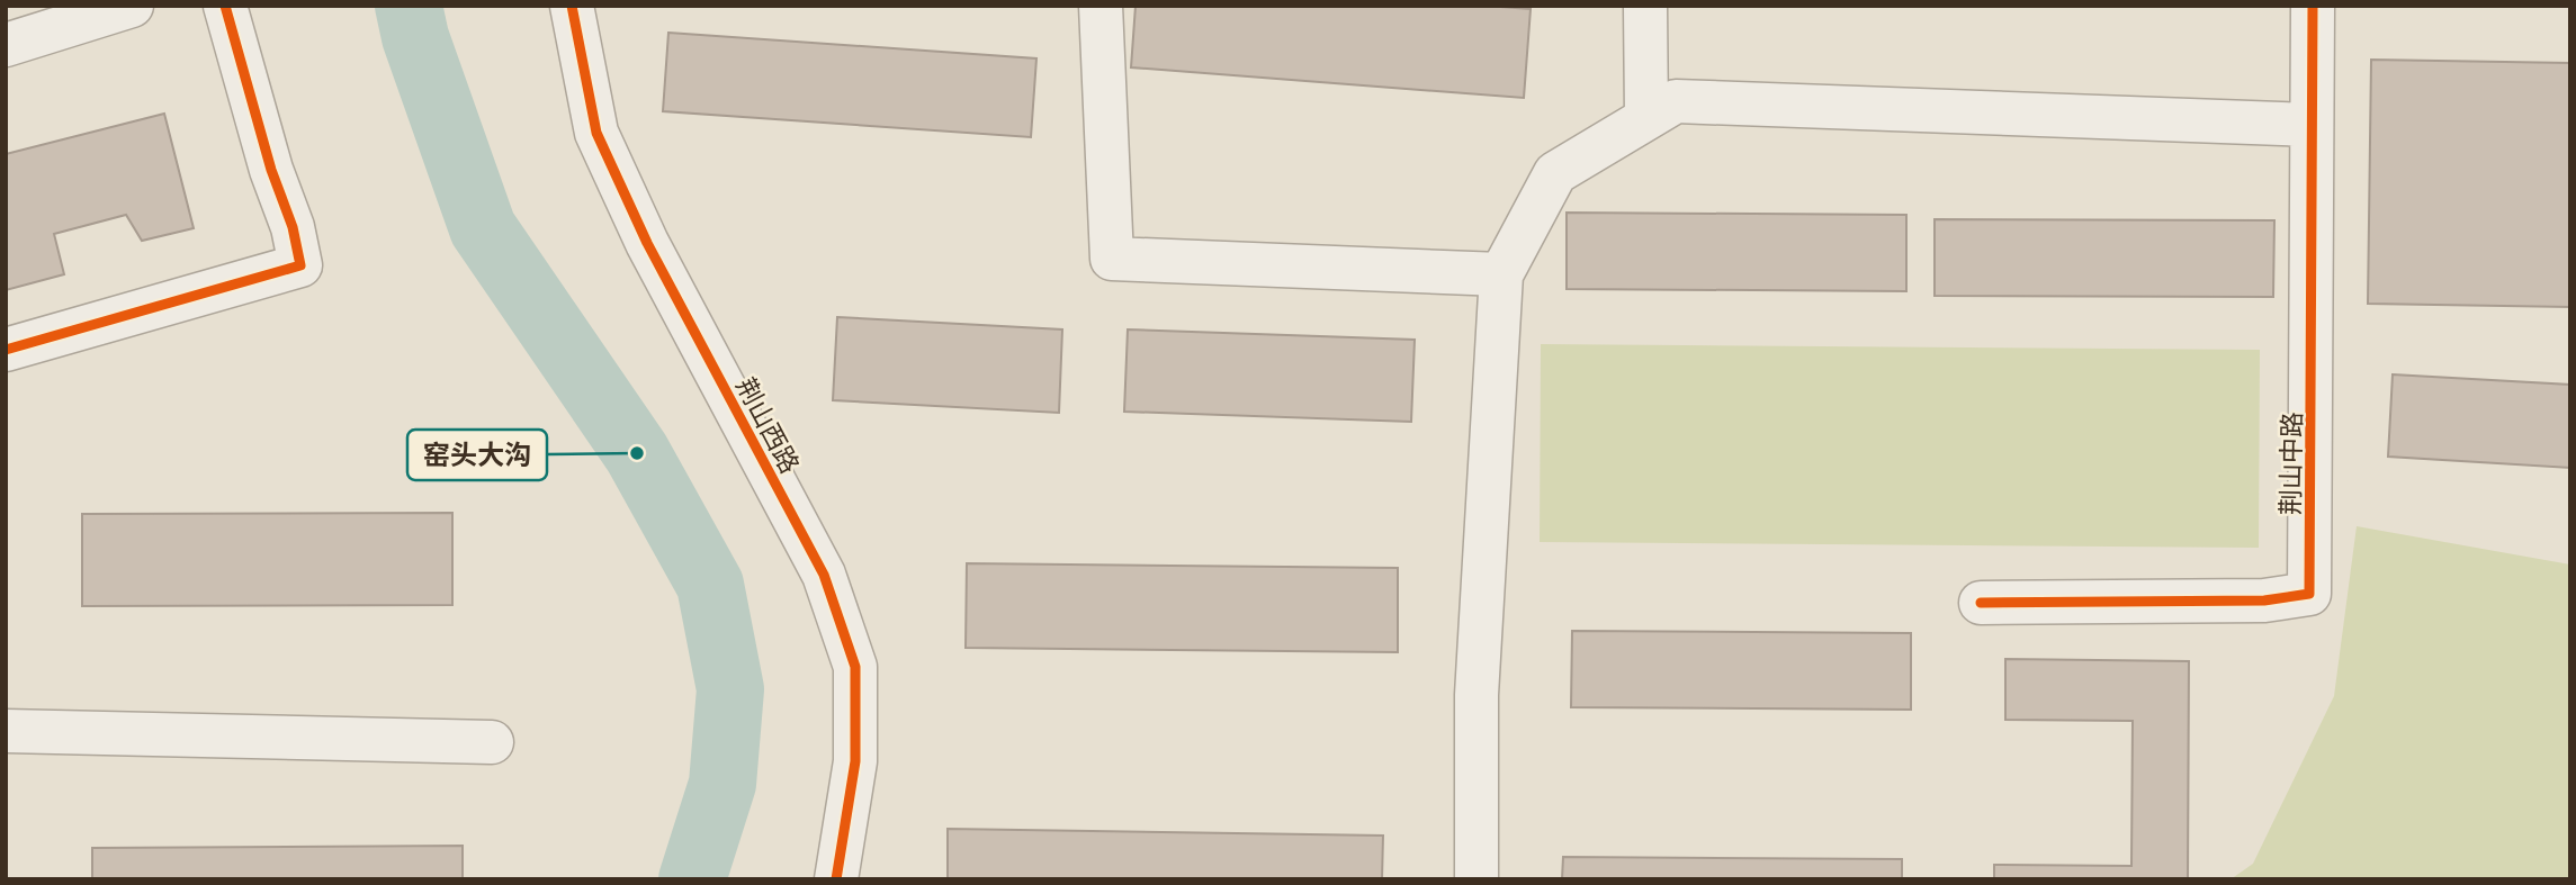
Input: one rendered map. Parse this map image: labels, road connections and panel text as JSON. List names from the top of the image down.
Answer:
{
  "streets": {
    "street": ["荆山西路", "荆山中路"]
  },
  "places": ["窑头大沟"]
}
